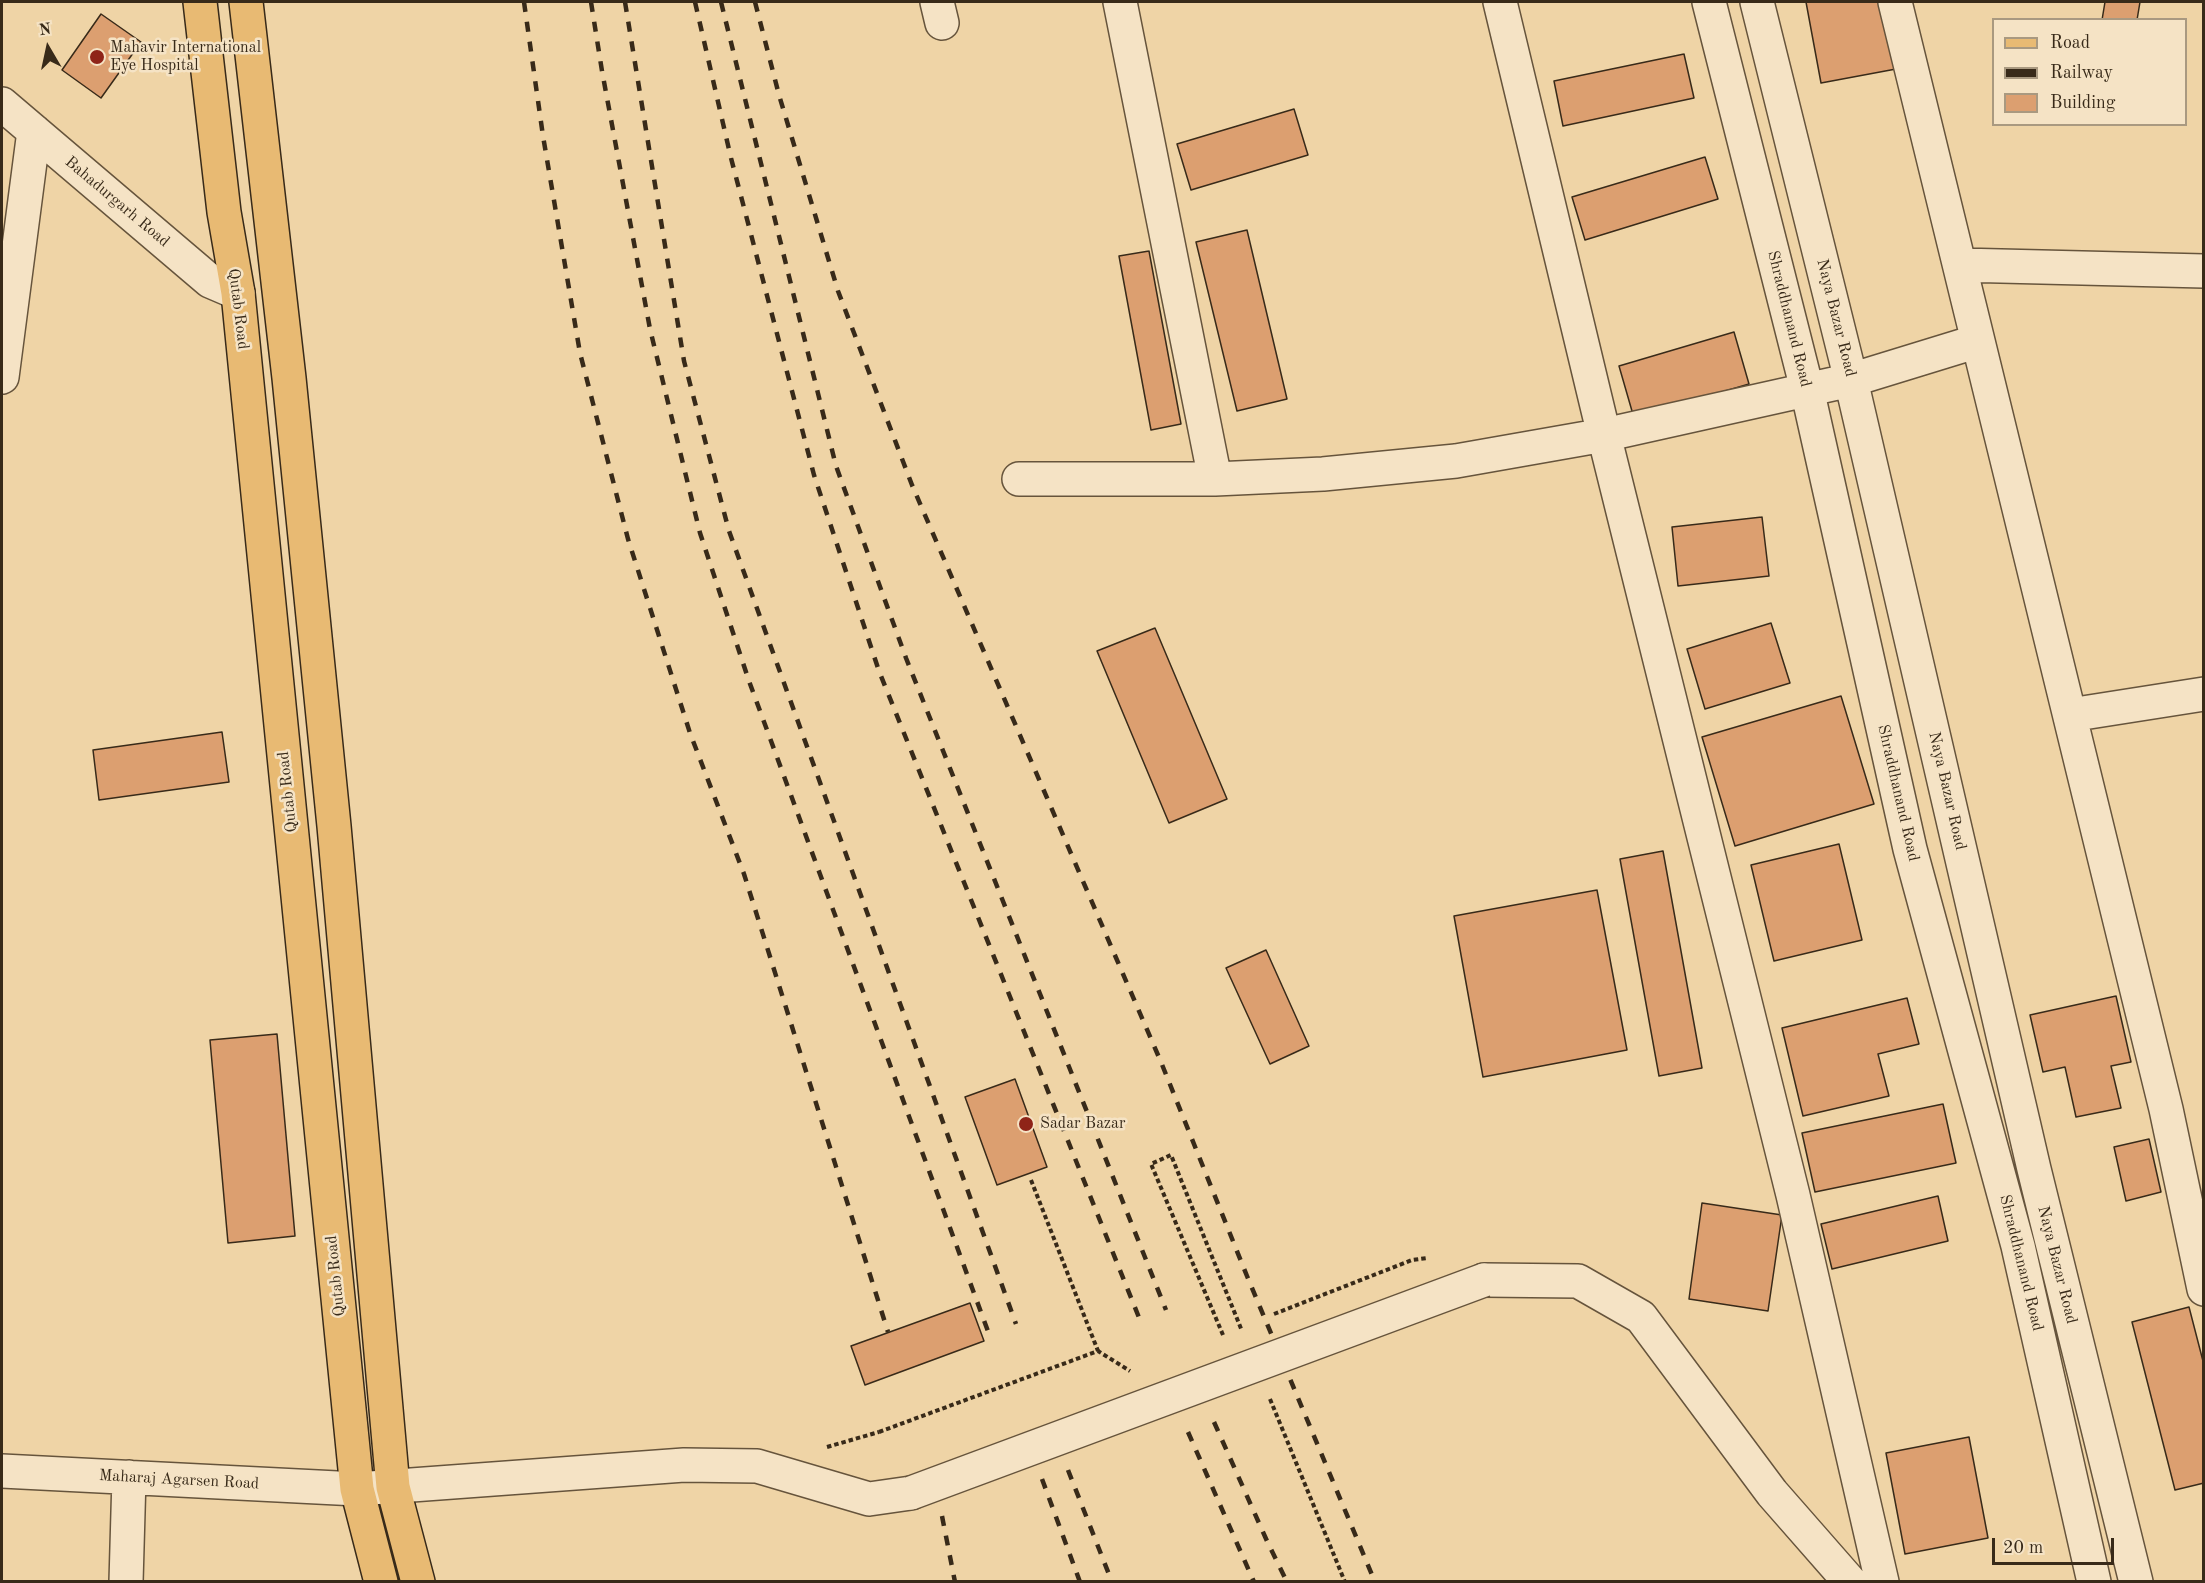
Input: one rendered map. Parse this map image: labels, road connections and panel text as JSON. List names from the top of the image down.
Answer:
{
  "streets": {
    "main road": ["Qutab Road"],
    "street": [
      "Bahadurgarh Road",
      "Naya Bazar Road",
      "Shraddhanand Road",
      "Maharaj Agarsen Road"
    ]
  },
  "crossings": [
    ["Bahadurgarh Road", "Qutab Road"],
    ["Qutab Road", "Maharaj Agarsen Road"]
  ],
  "places": ["Mahavir International Eye Hospital", "Sadar Bazar"],
  "legend": ["Road", "Railway", "Building"],
  "scale_bar": "20 m",
  "north": "top"
}
